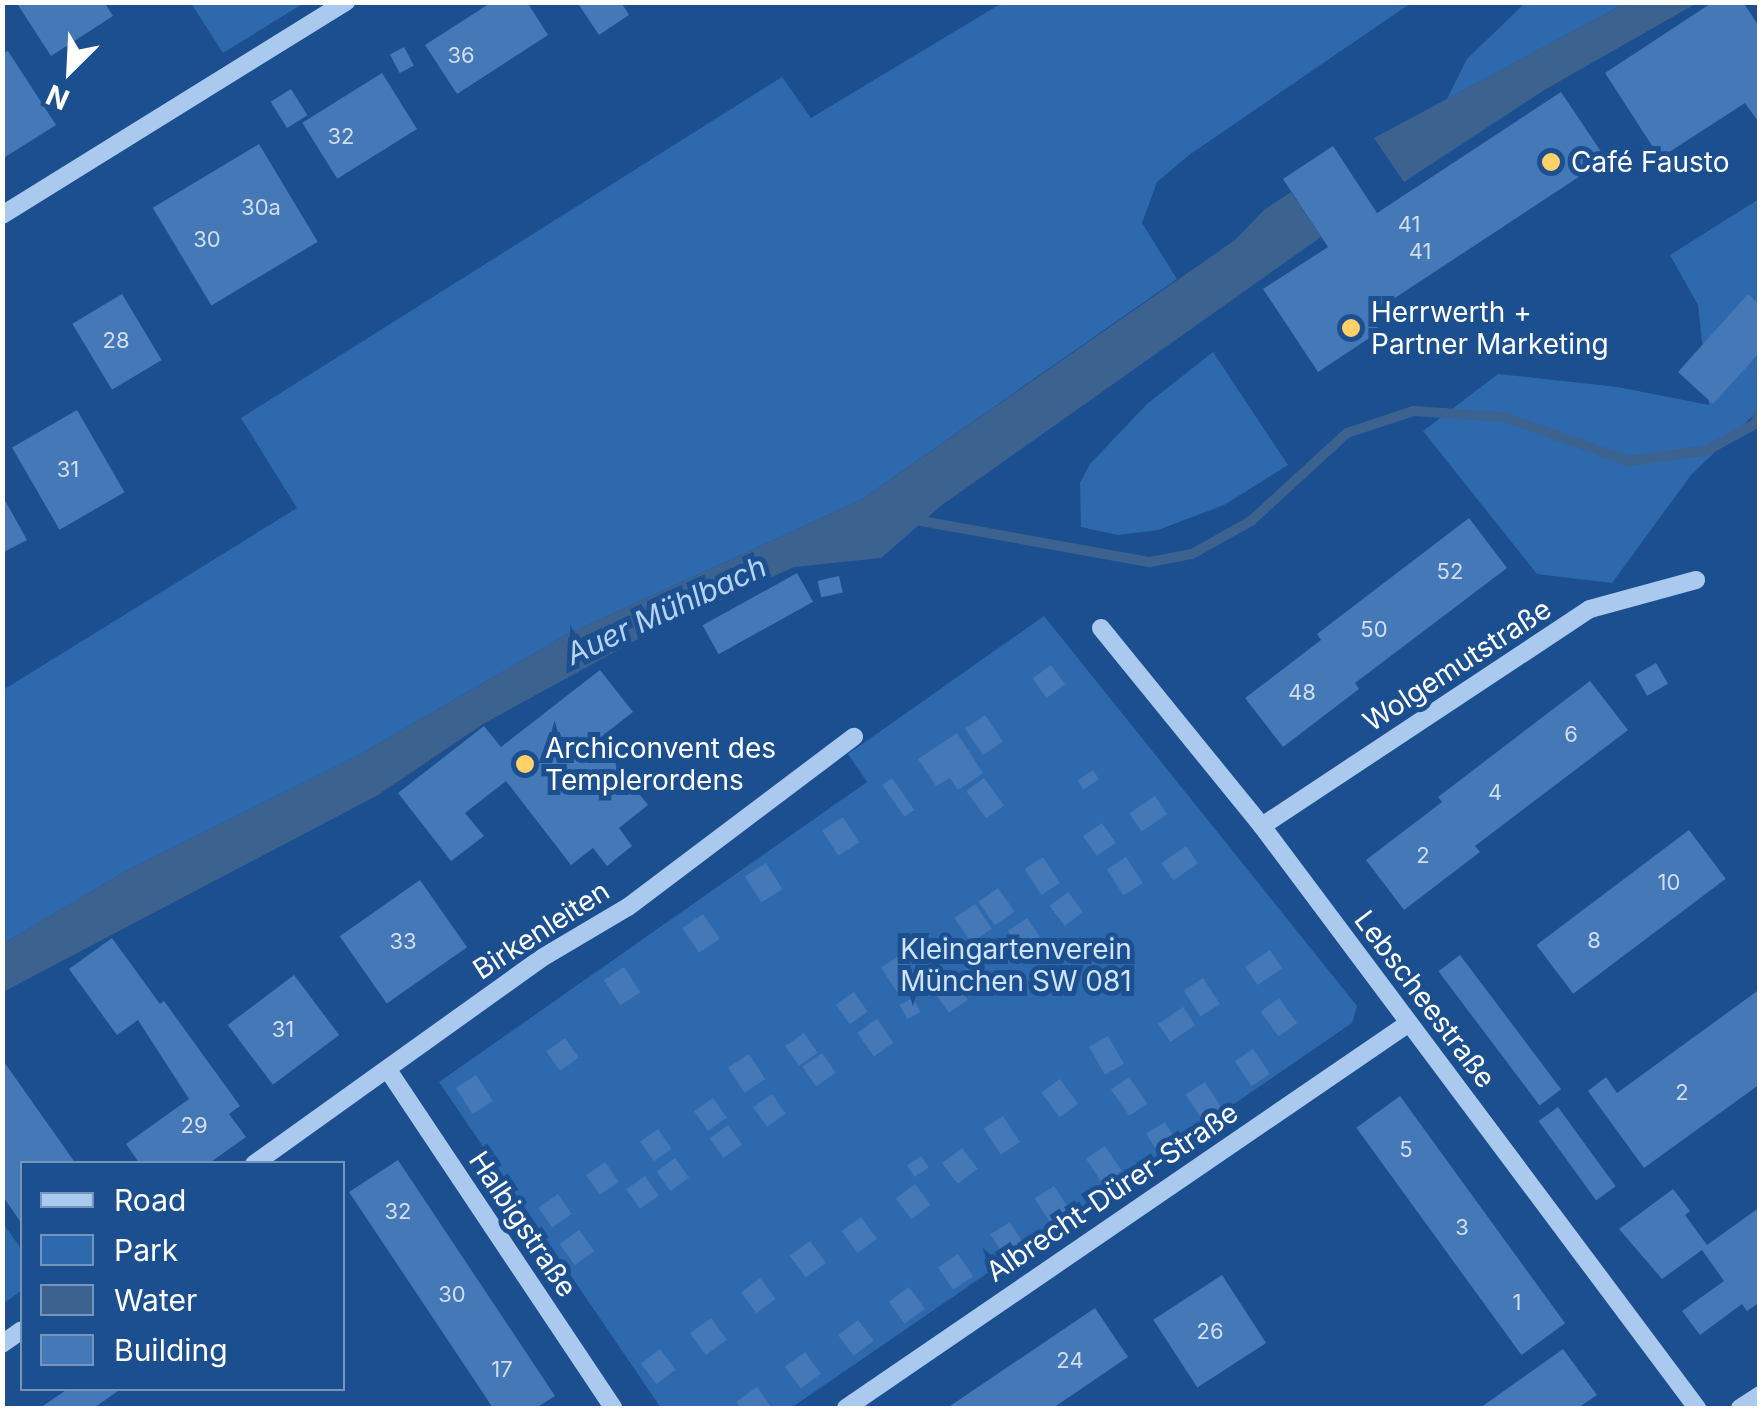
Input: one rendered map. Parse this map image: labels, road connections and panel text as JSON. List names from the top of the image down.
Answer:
{
  "streets": {
    "street": [
      "Wolgemutstraße",
      "Birkenleiten",
      "Lebscheestraße",
      "Albrecht-Dürer-Straße",
      "Halbigstraße"
    ]
  },
  "crossings": [
    ["Wolgemutstraße", "Lebscheestraße"],
    ["Birkenleiten", "Halbigstraße"],
    ["Lebscheestraße", "Albrecht-Dürer-Straße"]
  ],
  "water": ["Auer Mühlbach"],
  "parks": ["Kleingartenverein München SW 081"],
  "places": ["Café Fausto", "Herrwerth + Partner Marketing", "Archiconvent des Templerordens"],
  "house_numbers": [
    "36",
    "32",
    "30a",
    "41",
    "30",
    "41",
    "28",
    "31",
    "52",
    "50",
    "48",
    "6",
    "4",
    "2",
    "10",
    "8",
    "33",
    "31",
    "2",
    "29",
    "5",
    "32",
    "3",
    "30",
    "1",
    "26",
    "24",
    "17"
  ],
  "legend": [
    "Road",
    "Park",
    "Water",
    "Building"
  ],
  "north": "bottom left"
}
